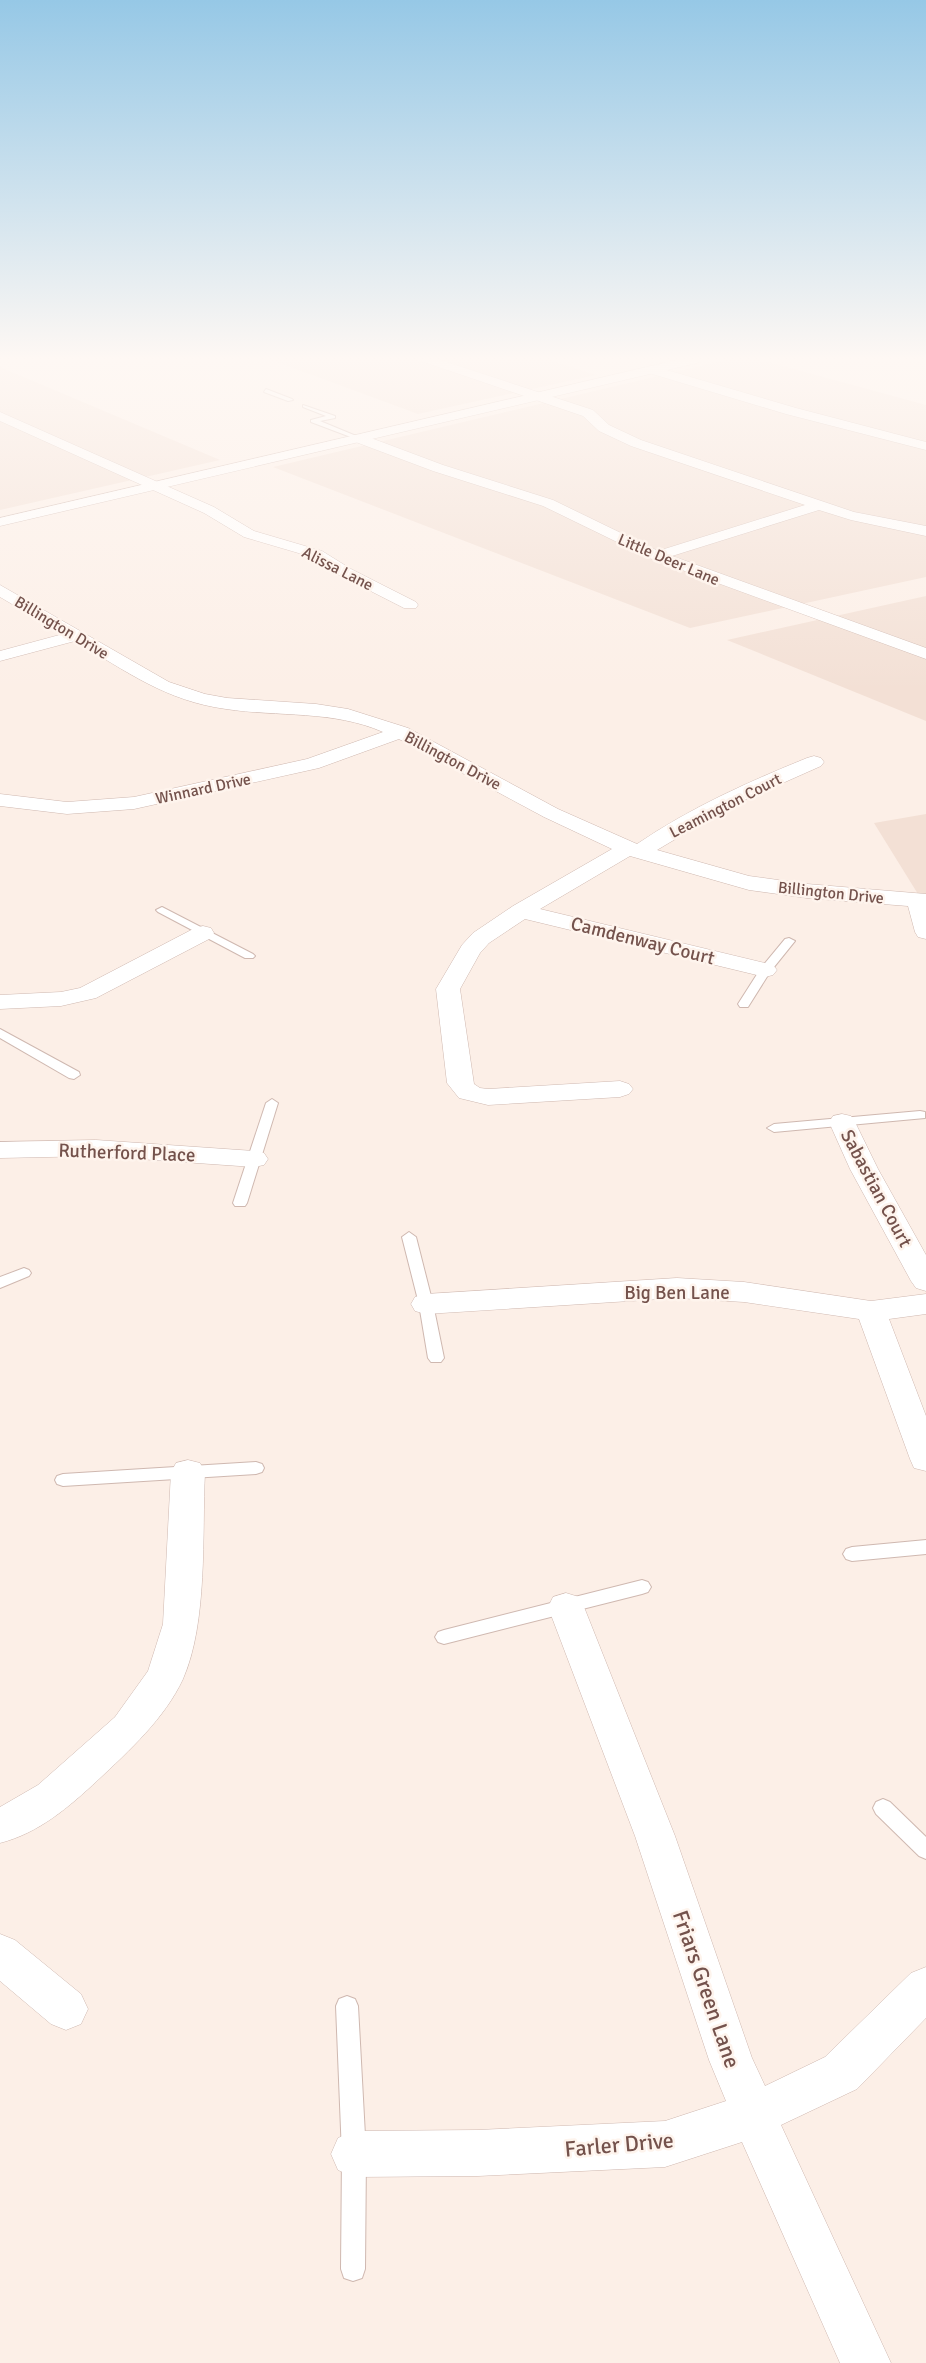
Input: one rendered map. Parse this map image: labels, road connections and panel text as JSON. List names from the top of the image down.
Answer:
{
  "streets": {
    "street": [
      "Little Deer Lane",
      "Alissa Lane",
      "Billington Drive",
      "Winnard Drive",
      "Leamington Court",
      "Camdenway Court",
      "Rutherford Place",
      "Sabastian Court",
      "Big Ben Lane",
      "Friars Green Lane",
      "Farler Drive"
    ]
  },
  "crossings": [
    ["Billington Drive", "Winnard Drive"],
    ["Billington Drive", "Leamington Court"],
    ["Billington Drive", "Camdenway Court"],
    ["Leamington Court", "Camdenway Court"],
    ["Friars Green Lane", "Farler Drive"]
  ]
}
